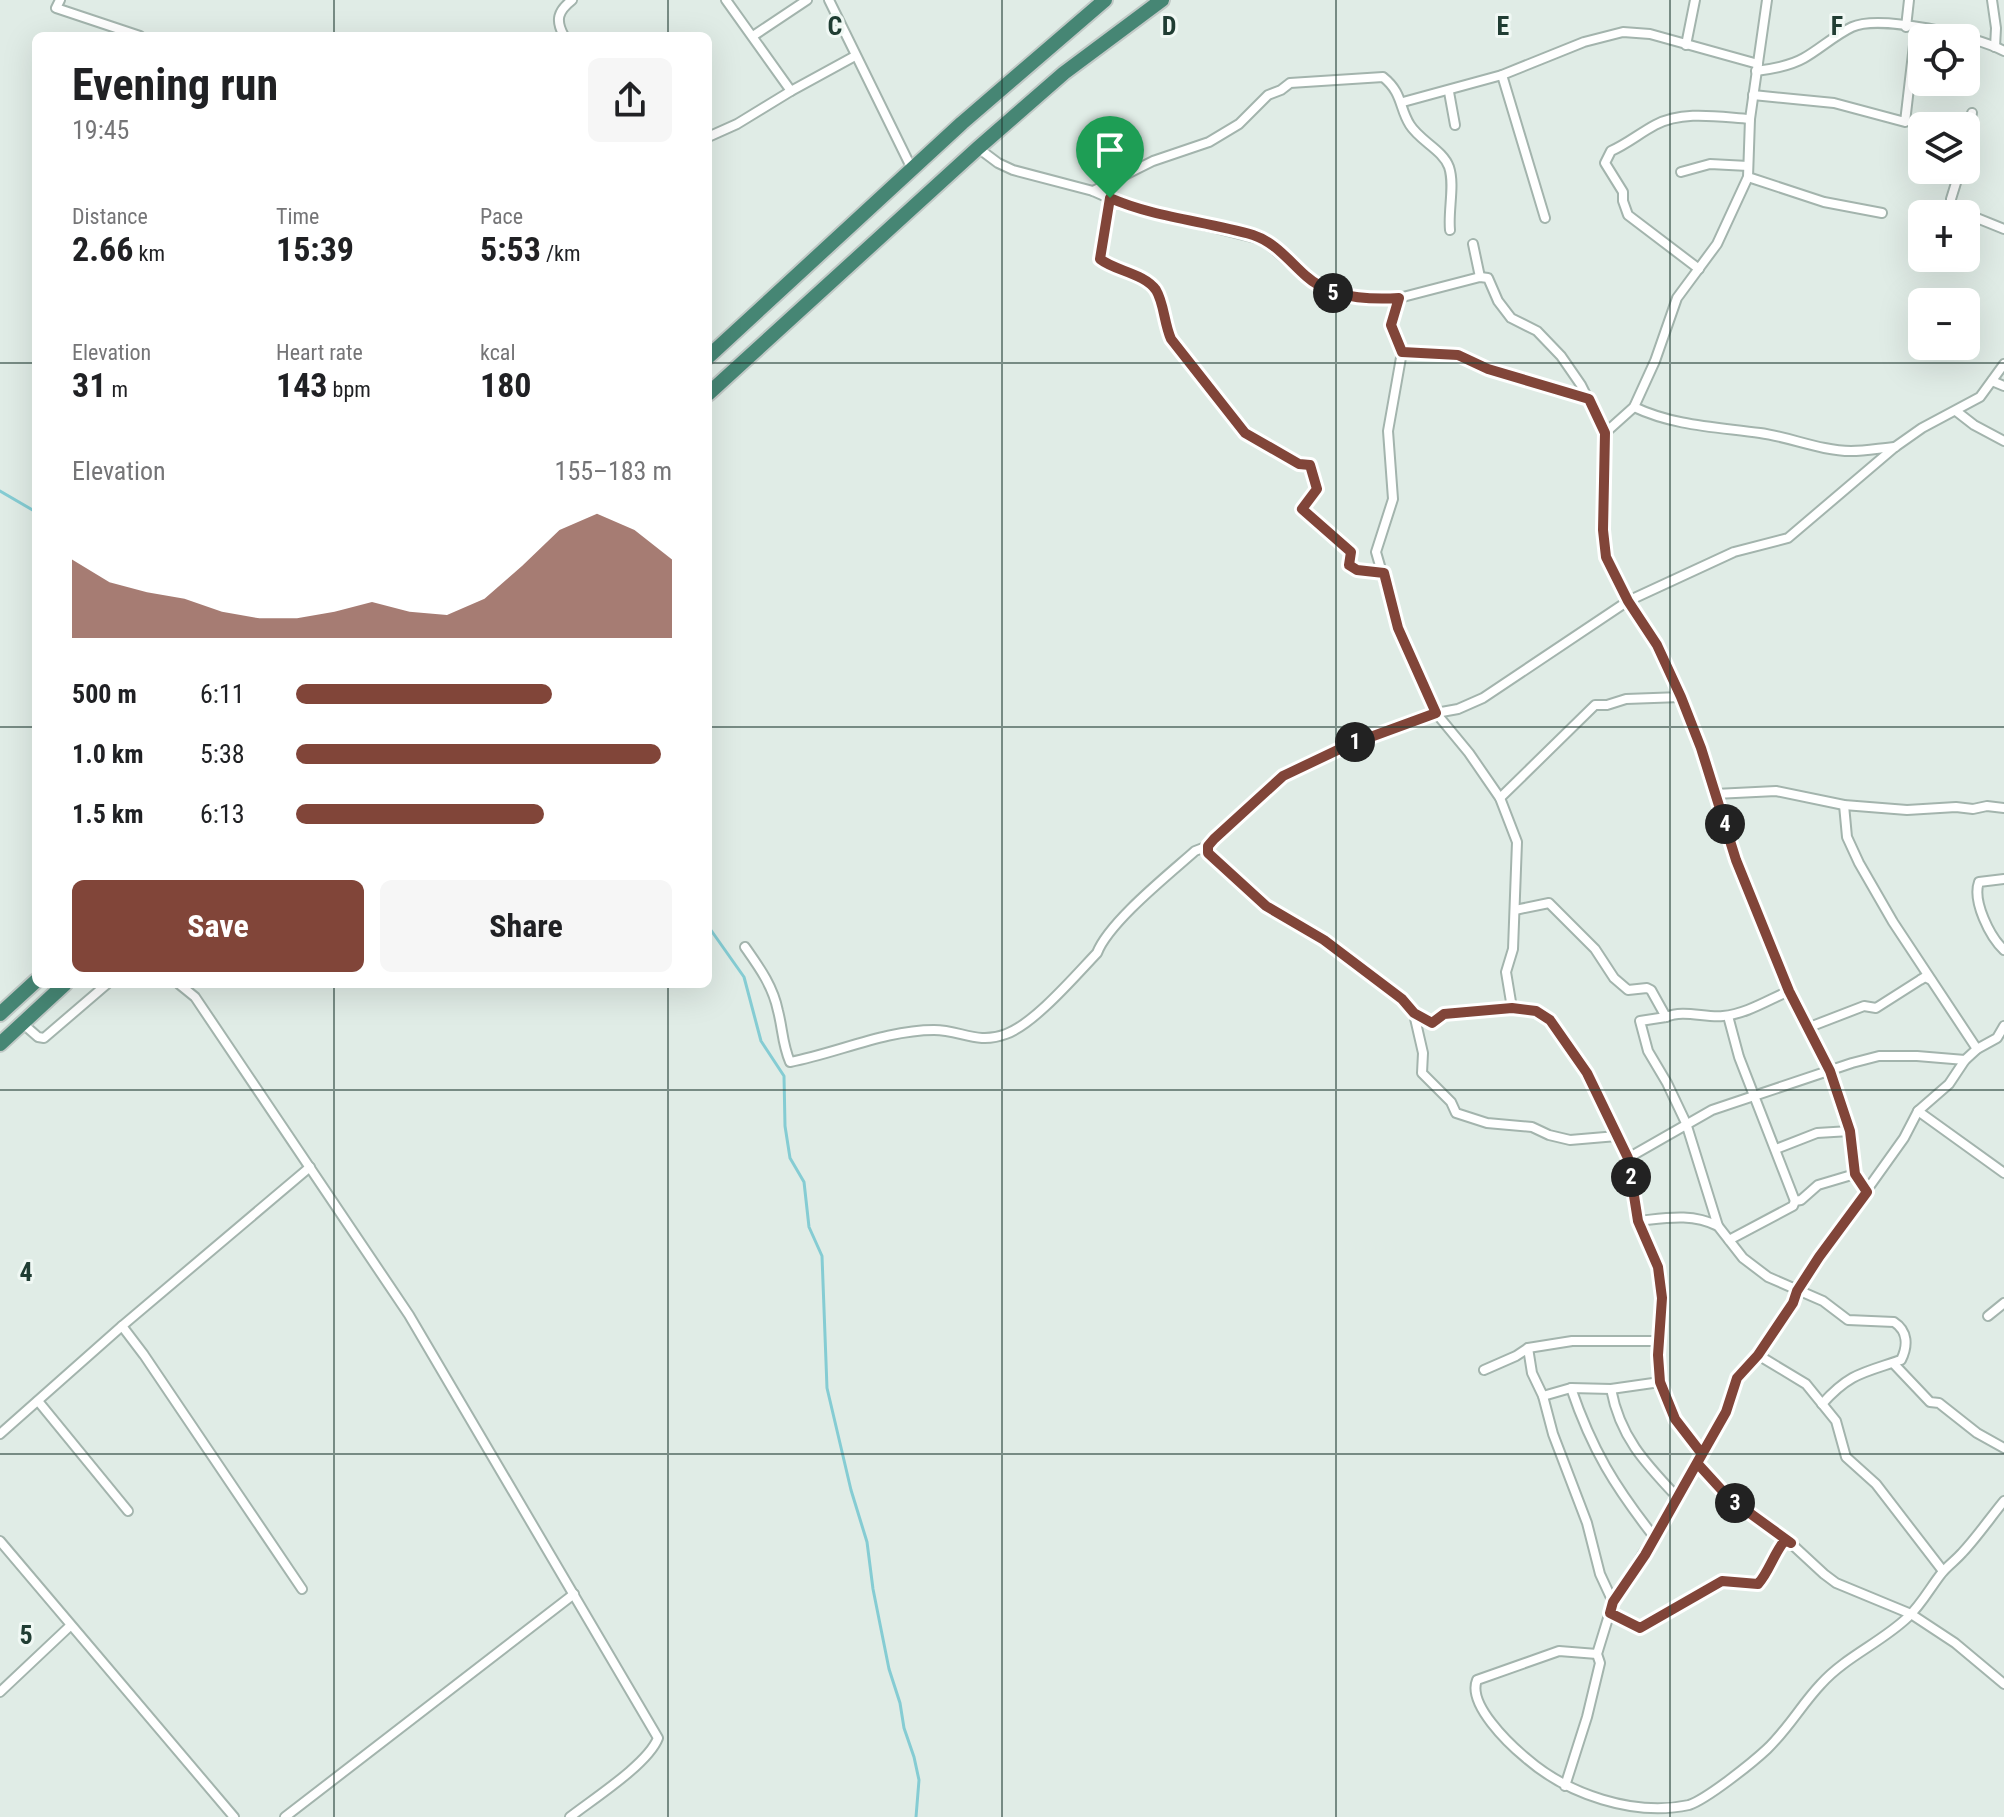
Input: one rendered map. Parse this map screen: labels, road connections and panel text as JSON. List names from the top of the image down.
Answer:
{
  "page": {
    "map_buttons": ["+", "−"],
    "heading": ["Evening run", "19:45"],
    "stats": [
      ["Distance", "2.66 km"],
      ["Time", "15:39"],
      ["Pace", "5:53 /km"],
      ["Elevation", "31 m"],
      ["Heart rate", "143 bpm"],
      ["kcal", "180"]
    ],
    "pins": [
      "5",
      "1",
      "4",
      "2",
      "3"
    ],
    "chart": ["Elevation", "155–183 m"],
    "list": [
      {
        "name": "500 m",
        "note": "6:11"
      },
      {
        "name": "1.0 km",
        "note": "5:38"
      },
      {
        "name": "1.5 km",
        "note": "6:13"
      }
    ],
    "buttons": ["Save", "Share"]
  },
  "grid": {
    "columns": [
      "C",
      "D",
      "E",
      "F"
    ],
    "rows": ["4", "5"]
  }
}
